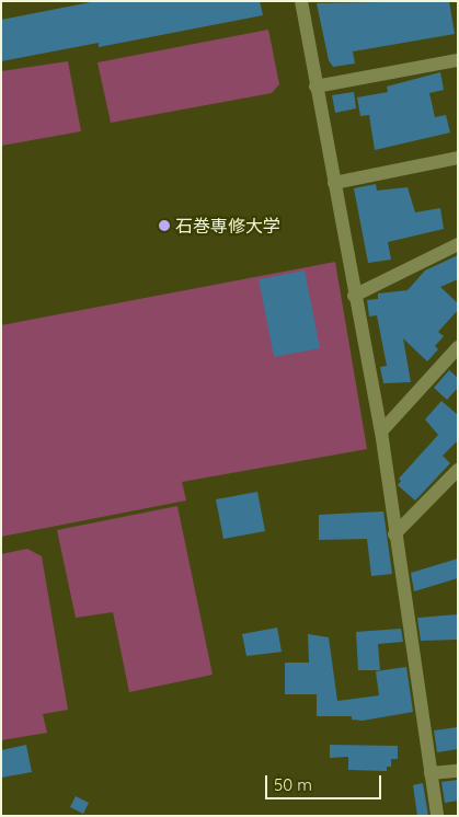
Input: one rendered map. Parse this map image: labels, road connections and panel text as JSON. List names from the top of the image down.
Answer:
{
  "places": ["石巻専修大学"],
  "scale_bar": "50 m"
}
